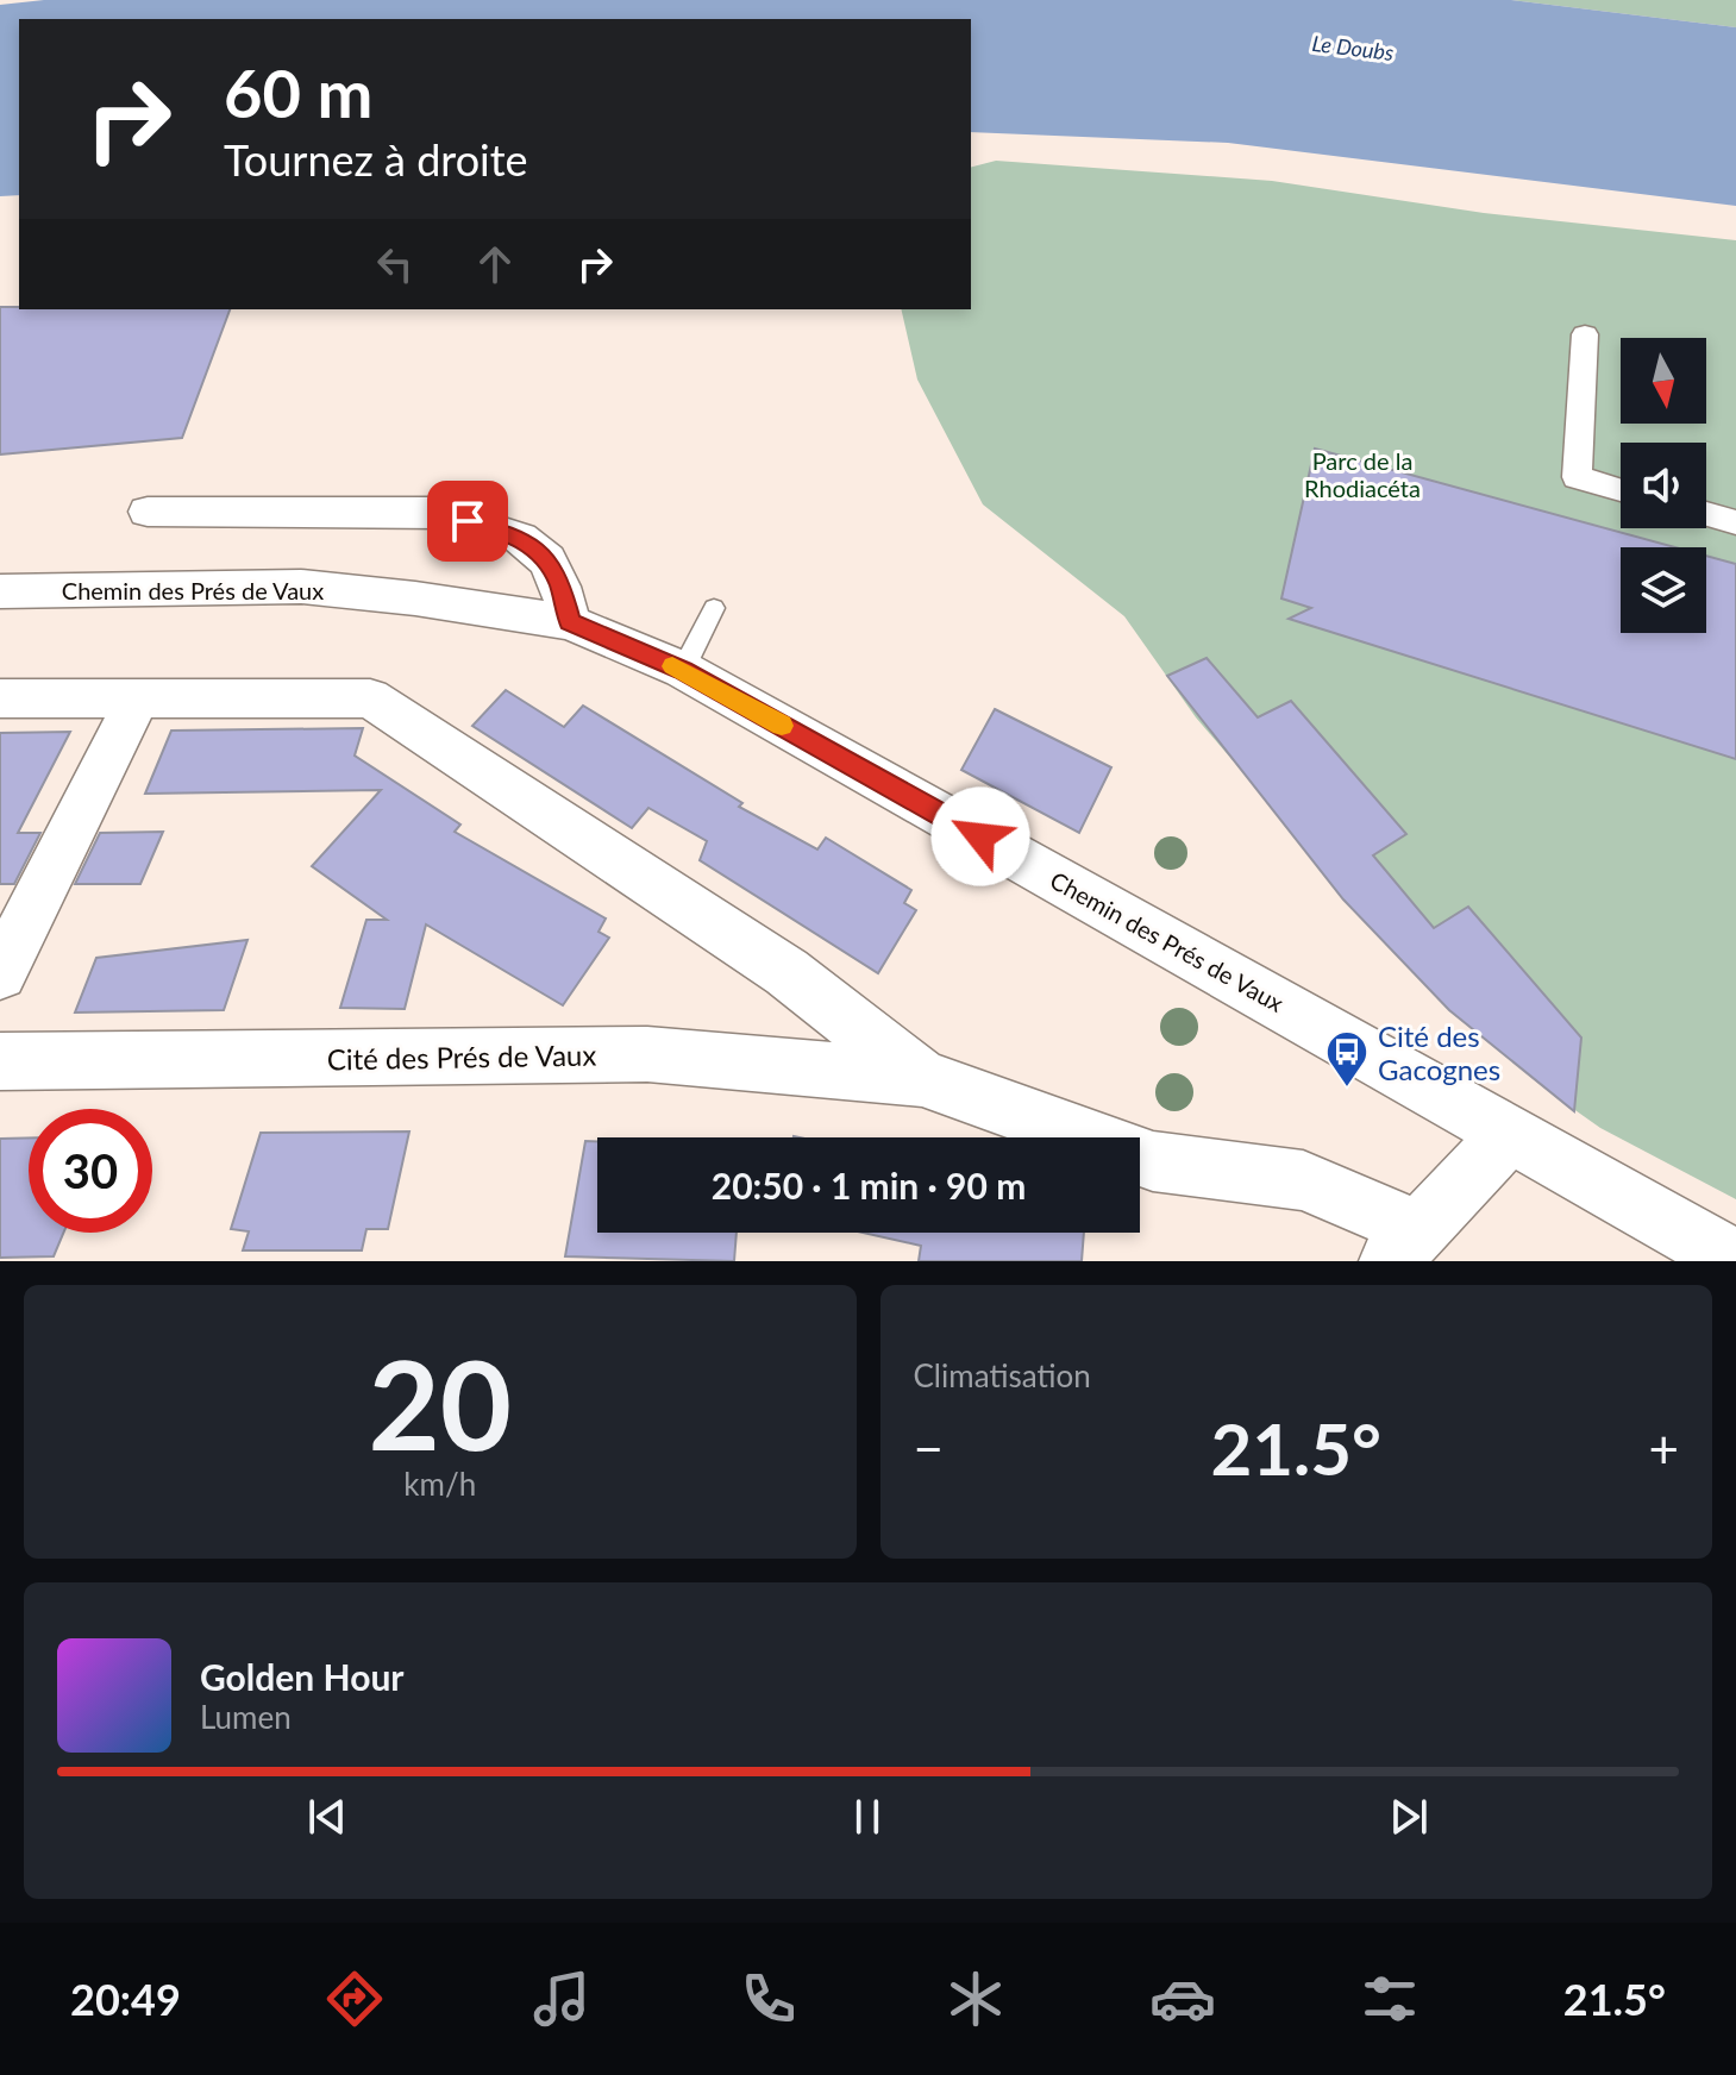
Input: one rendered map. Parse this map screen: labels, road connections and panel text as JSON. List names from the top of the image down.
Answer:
{
  "streets": {
    "street": ["Chemin des Prés de Vaux", "Cité des Prés de Vaux"]
  },
  "crossings": [
    ["Chemin des Prés de Vaux", "Cité des Prés de Vaux"]
  ],
  "water": ["Le Doubs"],
  "parks": ["Parc de la Rhodiacéta"],
  "places": {
    "bus stop": ["Cité des Gacognes"]
  },
  "north": "bottom",
  "page": {
    "turn": ["60 m", "Tournez à droite"],
    "limit": "30",
    "trip": "20:50 · 1 min · 90 m",
    "tile": [
      ["20", "km/h"],
      "Climatisation"
    ],
    "heat": ["−", "21.5°", "+"],
    "song": ["Golden Hour", "Lumen"],
    "tabs": ["20:49", "21.5°"]
  }
}
